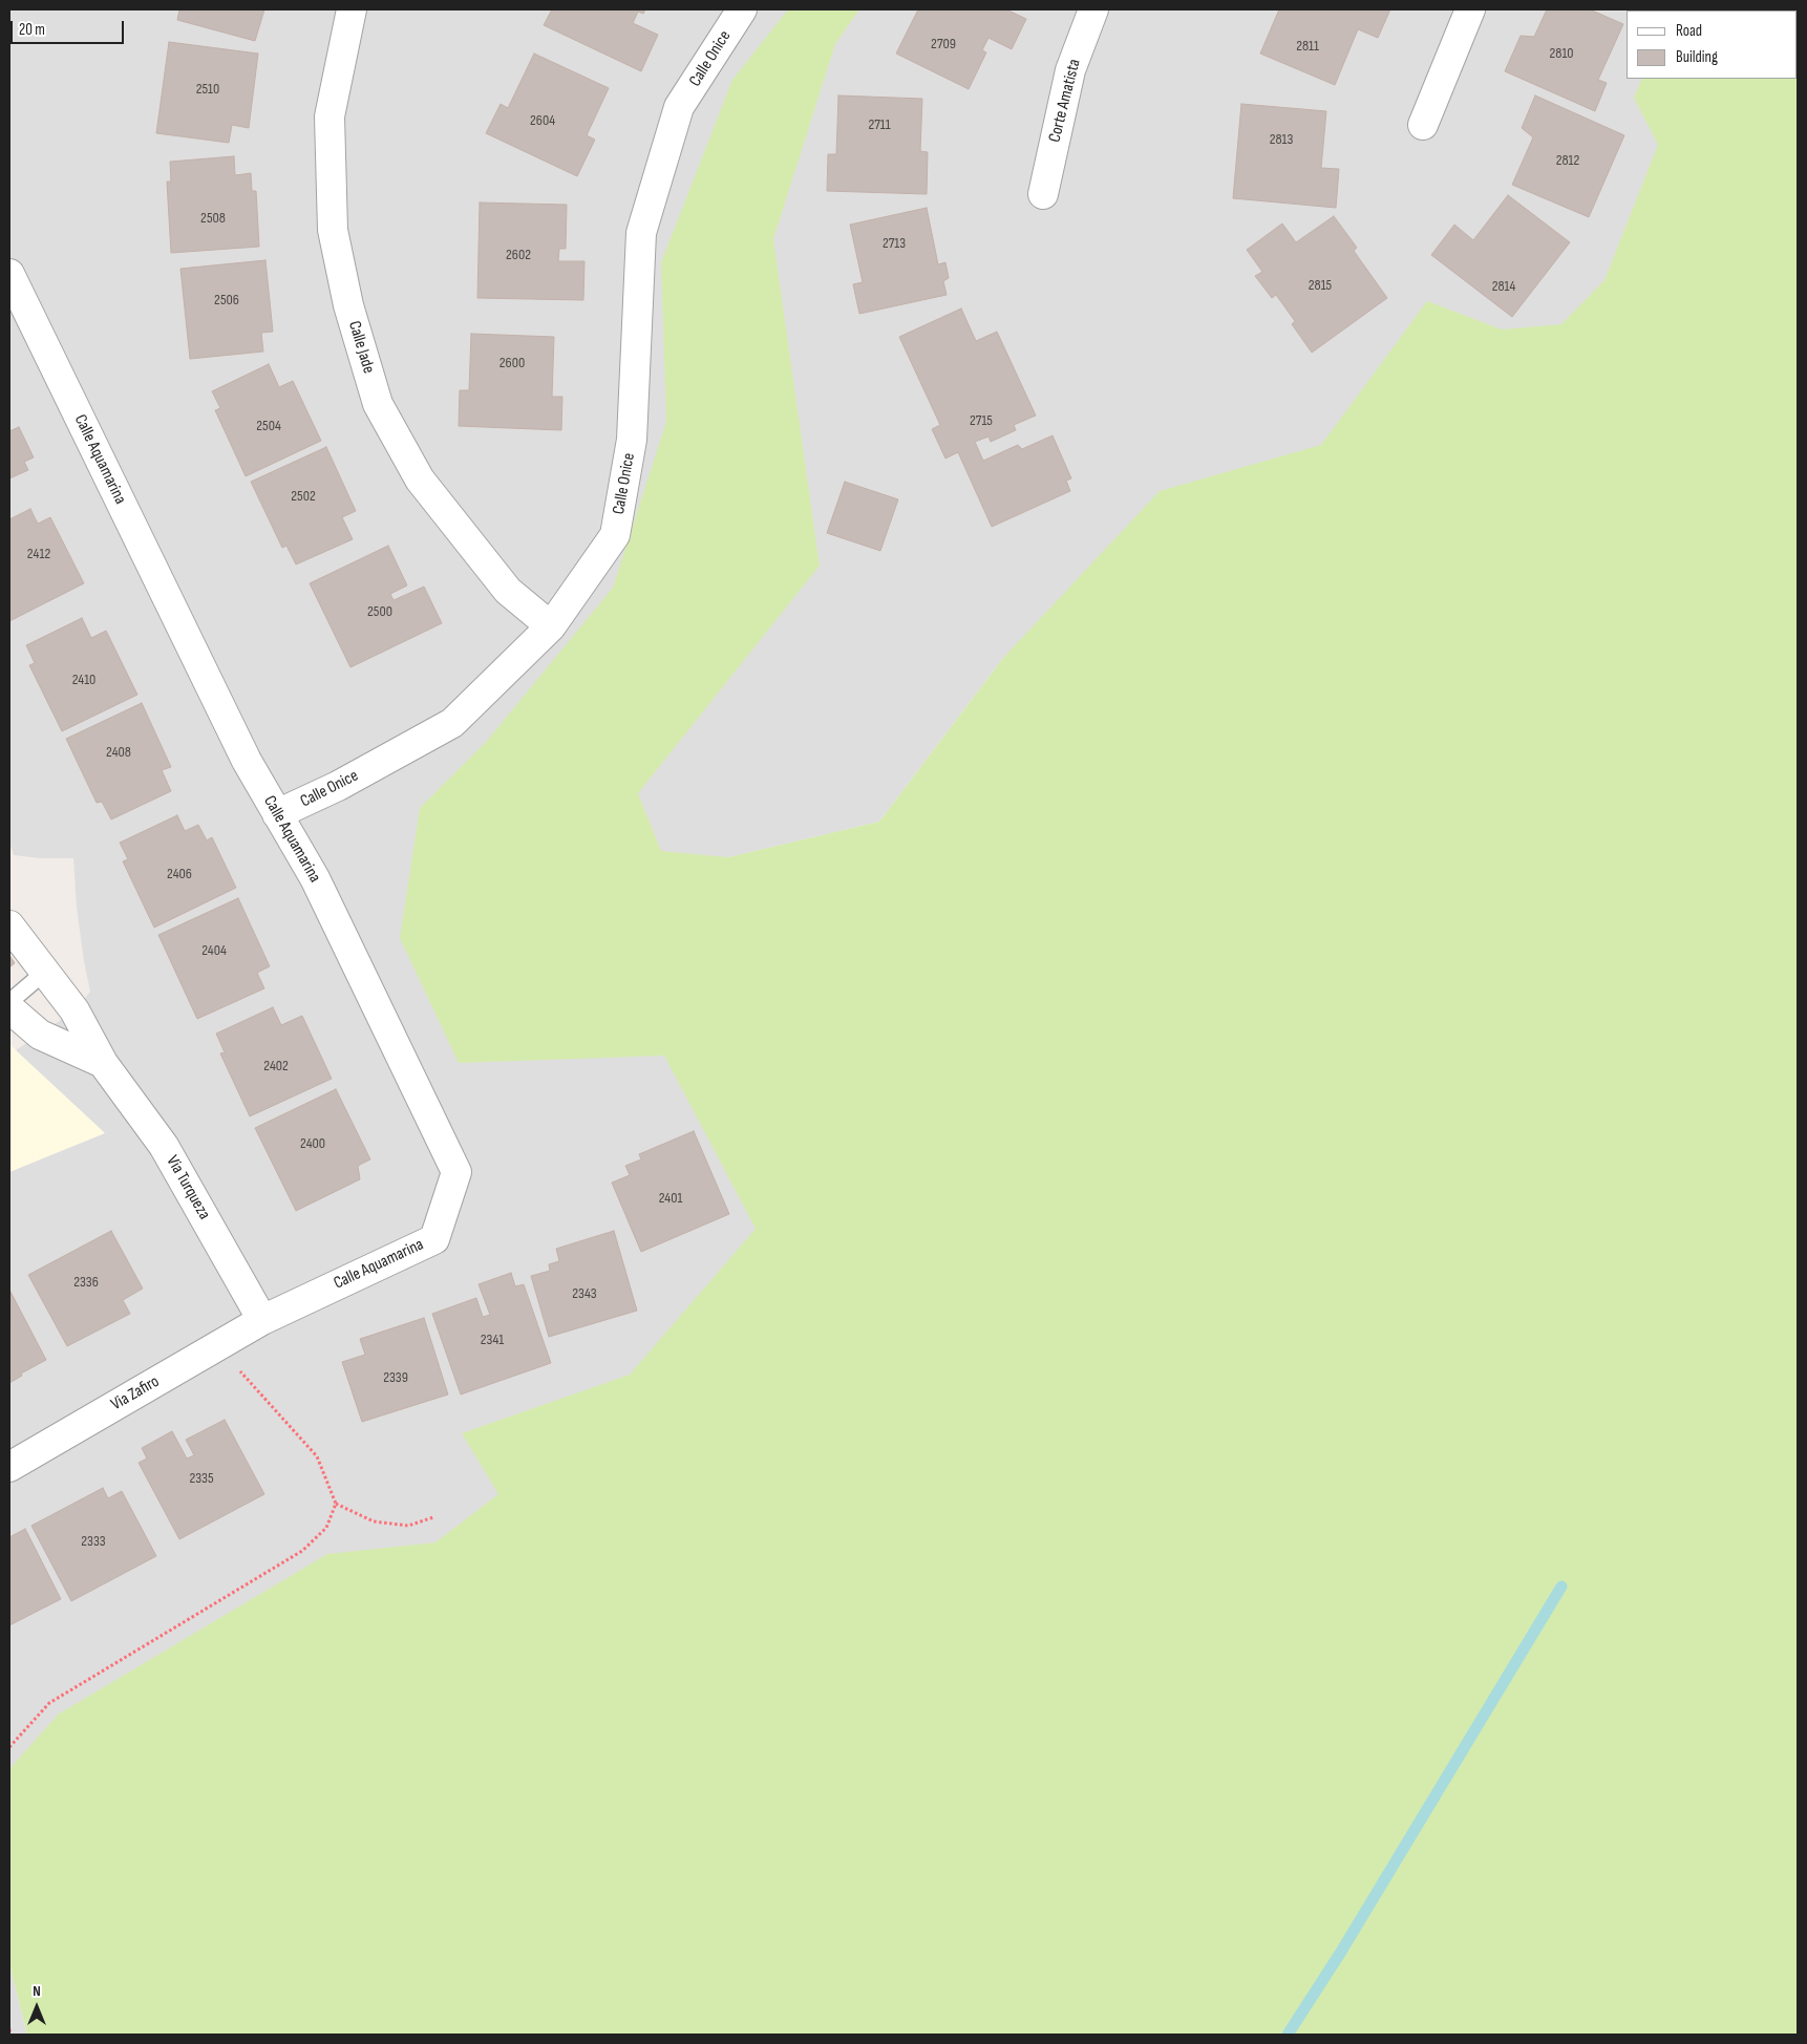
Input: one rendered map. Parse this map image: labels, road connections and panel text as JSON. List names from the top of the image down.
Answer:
{
  "streets": {
    "street": [
      "Calle Onice",
      "Corte Amatista",
      "Calle Jade",
      "Calle Aquamarina",
      "Via Turqueza",
      "Via Zafiro"
    ]
  },
  "crossings": [
    ["Calle Onice", "Calle Jade"],
    ["Calle Onice", "Calle Aquamarina"],
    ["Calle Aquamarina", "Via Turqueza"],
    ["Calle Aquamarina", "Via Zafiro"],
    ["Via Turqueza", "Via Zafiro"]
  ],
  "house_numbers": [
    "2709",
    "2811",
    "2810",
    "2510",
    "2604",
    "2711",
    "2813",
    "2812",
    "2508",
    "2713",
    "2602",
    "2815",
    "2814",
    "2506",
    "2600",
    "2715",
    "2504",
    "2502",
    "2412",
    "2500",
    "2410",
    "2408",
    "2406",
    "2404",
    "2402",
    "2400",
    "2401",
    "2336",
    "2343",
    "2341",
    "2339",
    "2335",
    "2333"
  ],
  "legend": ["Road", "Building"],
  "scale_bar": "20 m",
  "north": "top"
}
